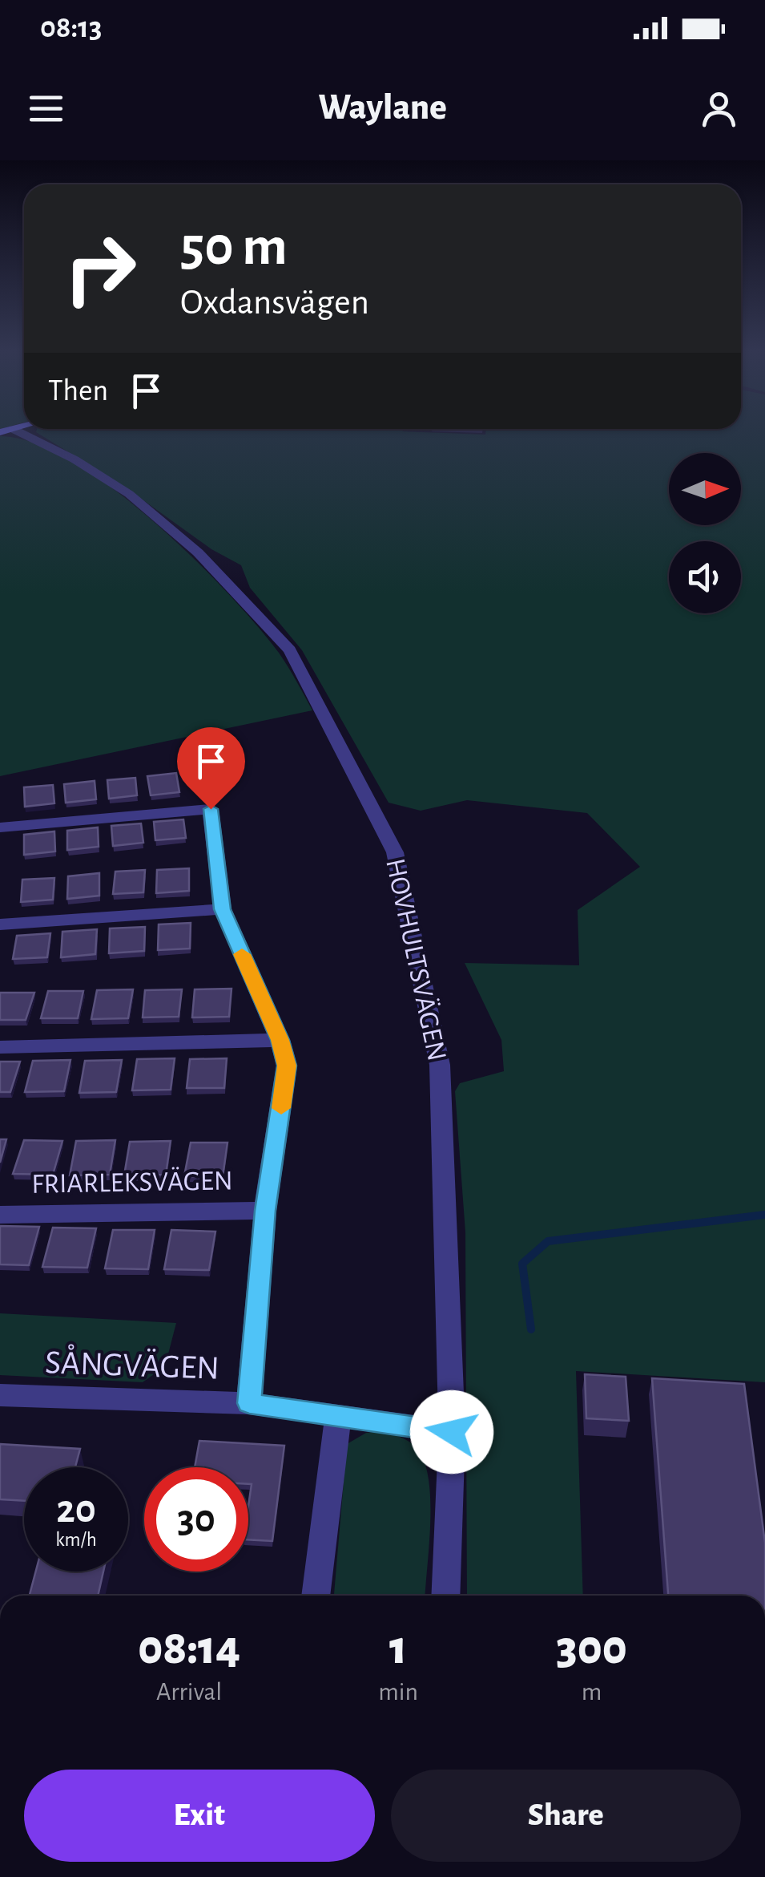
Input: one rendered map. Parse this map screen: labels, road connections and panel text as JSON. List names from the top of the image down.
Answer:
{
  "streets": {
    "street": ["HOVHULTSVÄGEN", "FRIARLEKSVÄGEN", "SÅNGVÄGEN"]
  },
  "crossings": [
    ["HOVHULTSVÄGEN", "SÅNGVÄGEN"]
  ],
  "north": "right",
  "page": {
    "status": "08:13",
    "header": "Waylane",
    "turn": ["50 m", "Oxdansvägen"],
    "then": "Then",
    "speed": "20 km/h",
    "limit": "30",
    "eta": [
      "08:14",
      "Arrival",
      "1",
      "min",
      "300",
      "m"
    ],
    "buttons": ["Exit", "Share"]
  }
}
